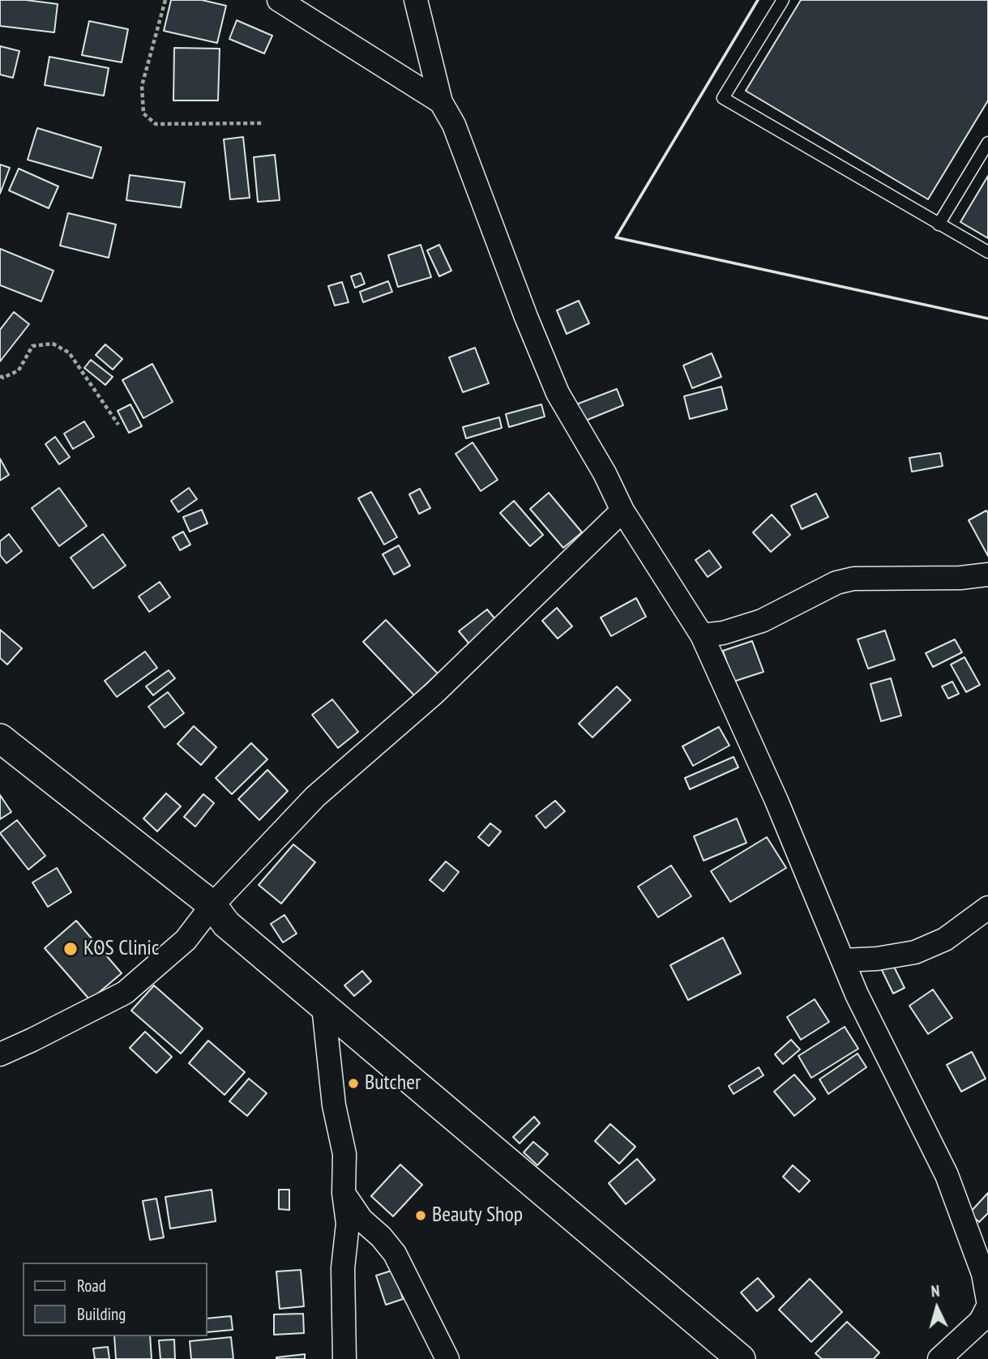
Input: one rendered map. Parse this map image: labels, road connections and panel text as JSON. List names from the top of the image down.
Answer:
{
  "places": ["KOS Clinic", "Butcher", "Beauty Shop"],
  "legend": ["Road", "Building"],
  "north": "top"
}
